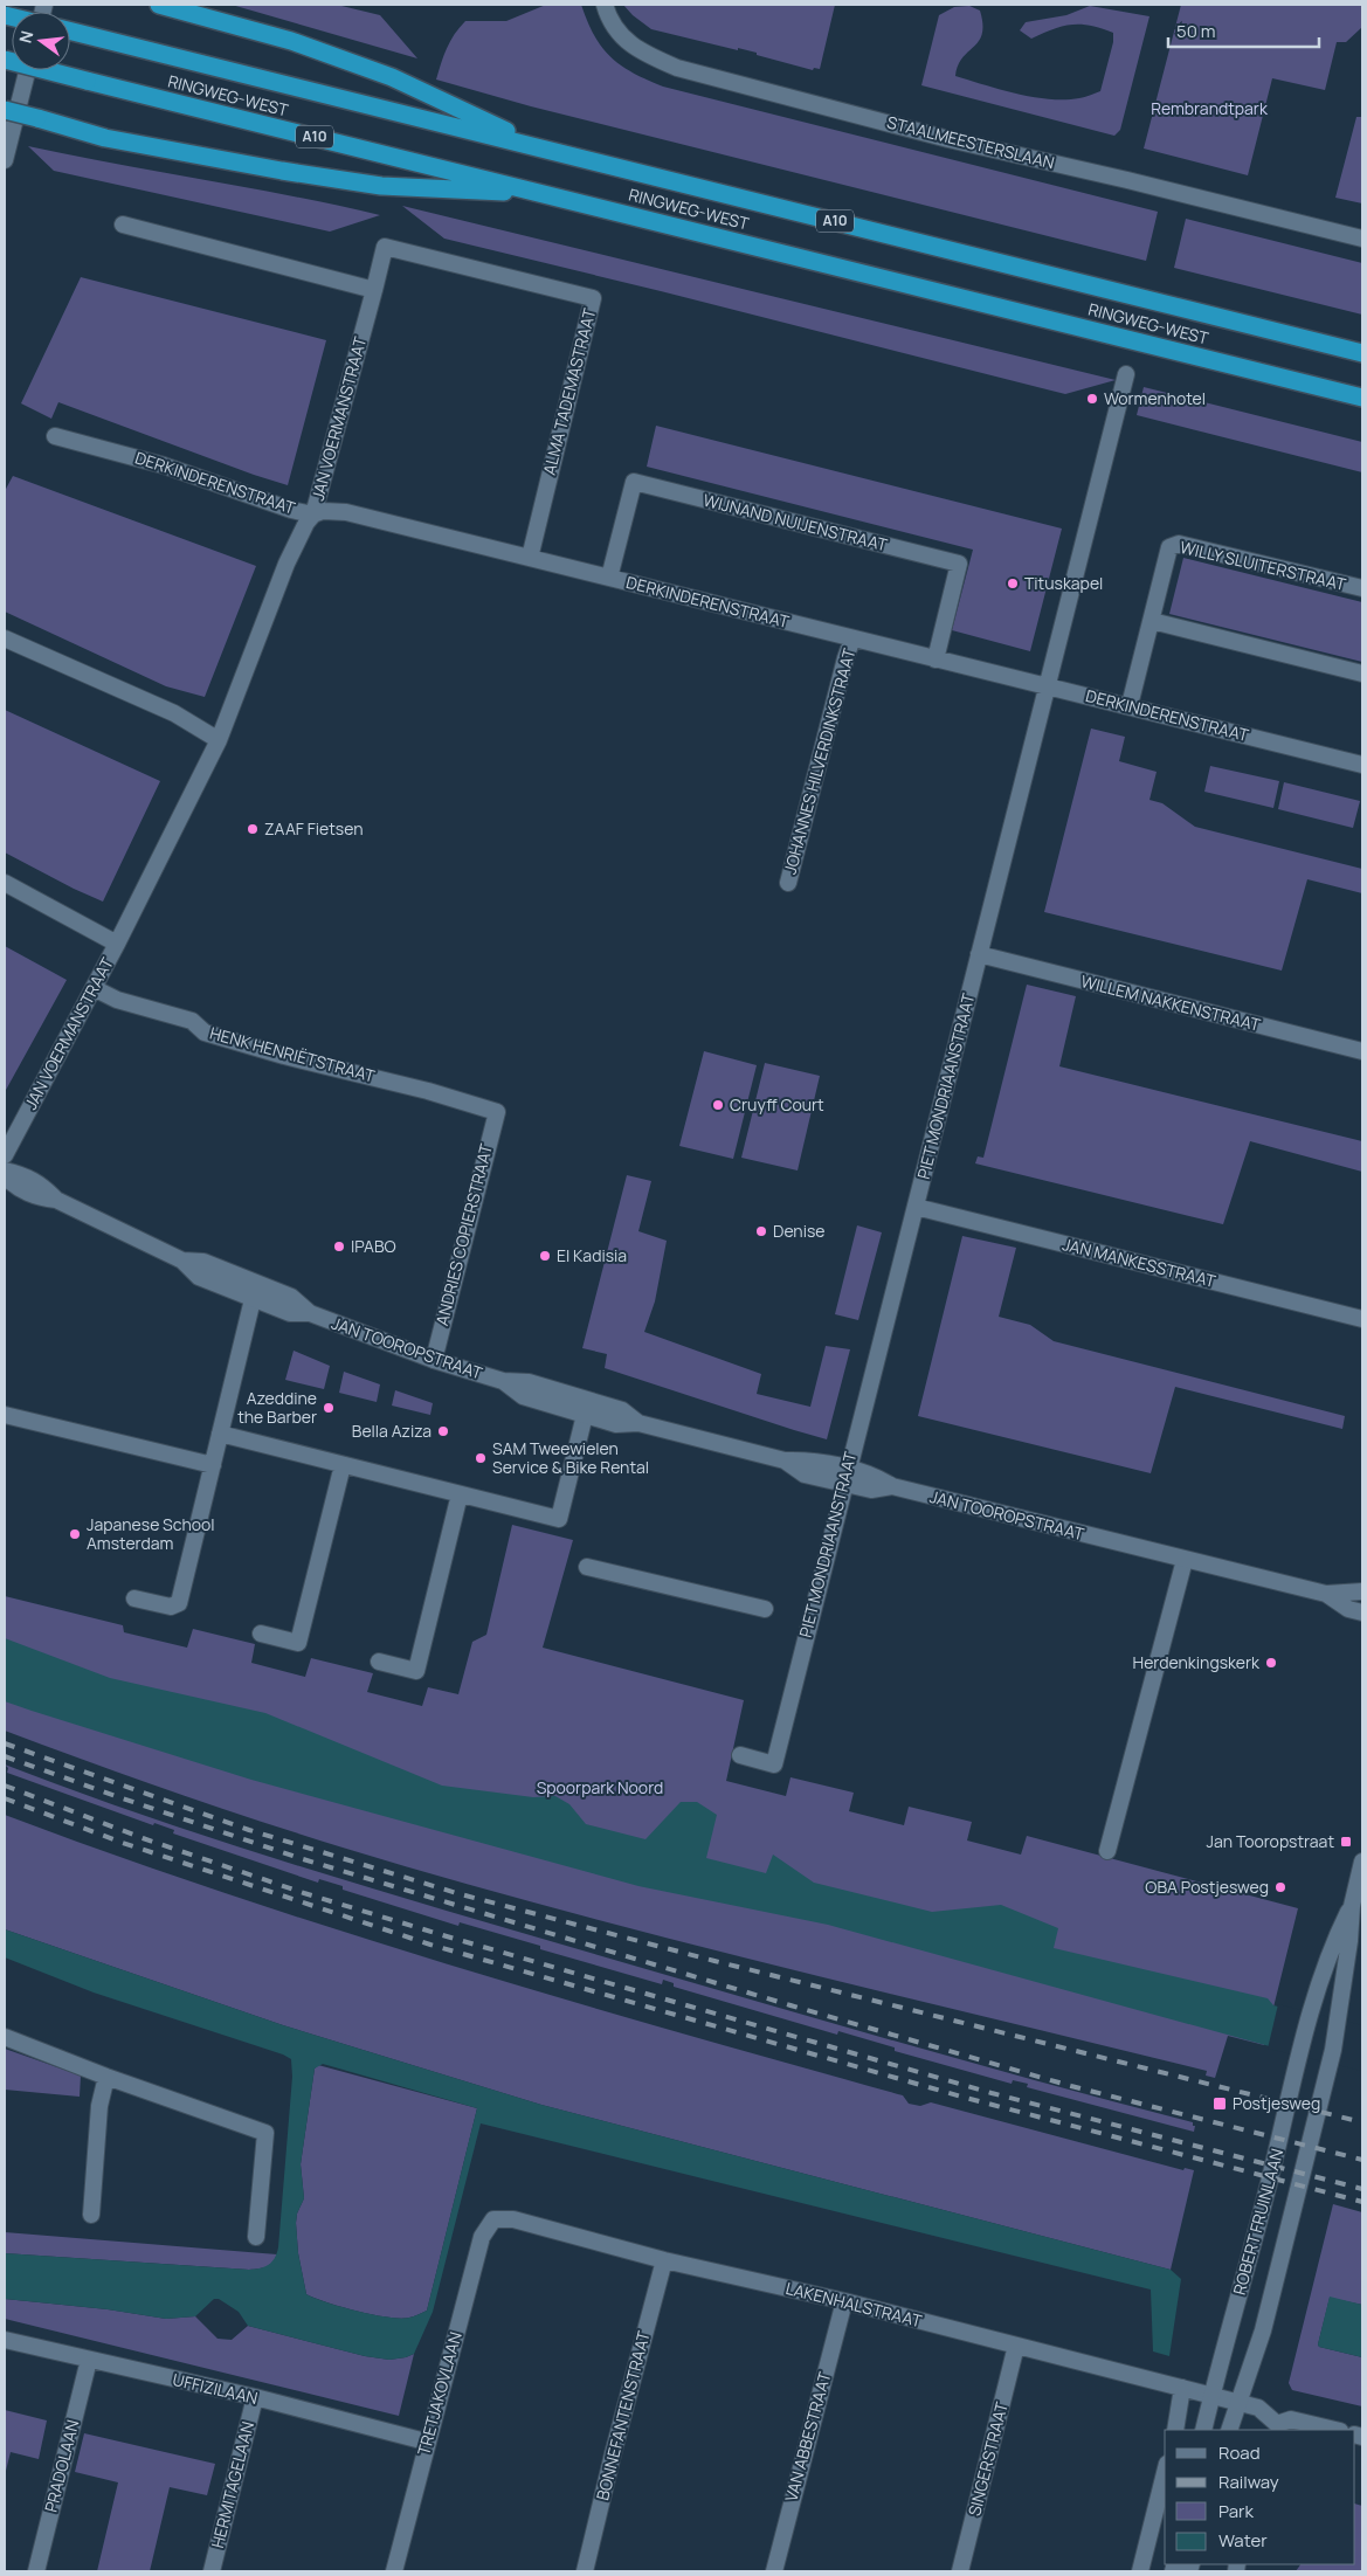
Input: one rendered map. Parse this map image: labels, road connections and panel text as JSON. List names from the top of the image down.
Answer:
{
  "streets": {
    "highway": ["RINGWEG-WEST", "A10"],
    "street": [
      "STAALMEESTERSLAAN",
      "ALMA TADEMASTRAAT",
      "JAN VOERMANSTRAAT",
      "DERKINDERENSTRAAT",
      "WIJNAND NUIJENSTRAAT",
      "WILLY SLUITERSTRAAT",
      "JOHANNES HILVERDINKSTRAAT",
      "WILLEM NAKKENSTRAAT",
      "HENK HENRIËTSTRAAT",
      "PIET MONDRIAANSTRAAT",
      "ANDRIES COPIERSTRAAT",
      "JAN MANKESSTRAAT",
      "JAN TOOROPSTRAAT",
      "ROBERT FRUINLAAN",
      "LAKENHALSTRAAT",
      "UFFIZILAAN",
      "TRETJAKOVLAAN",
      "BONNEFANTENSTRAAT",
      "VAN ABBESTRAAT",
      "SINGERSTRAAT",
      "PRADOLAAN",
      "HERMITAGELAAN"
    ]
  },
  "crossings": [
    ["RINGWEG-WEST", "A10"],
    ["ALMA TADEMASTRAAT", "JAN VOERMANSTRAAT"],
    ["ALMA TADEMASTRAAT", "DERKINDERENSTRAAT"],
    ["JAN VOERMANSTRAAT", "DERKINDERENSTRAAT"],
    ["JAN VOERMANSTRAAT", "HENK HENRIËTSTRAAT"],
    ["DERKINDERENSTRAAT", "WIJNAND NUIJENSTRAAT"],
    ["DERKINDERENSTRAAT", "WILLY SLUITERSTRAAT"],
    ["DERKINDERENSTRAAT", "JOHANNES HILVERDINKSTRAAT"],
    ["DERKINDERENSTRAAT", "PIET MONDRIAANSTRAAT"],
    ["WILLEM NAKKENSTRAAT", "PIET MONDRIAANSTRAAT"],
    ["HENK HENRIËTSTRAAT", "ANDRIES COPIERSTRAAT"],
    ["PIET MONDRIAANSTRAAT", "JAN MANKESSTRAAT"],
    ["PIET MONDRIAANSTRAAT", "JAN TOOROPSTRAAT"],
    ["ANDRIES COPIERSTRAAT", "JAN TOOROPSTRAAT"],
    ["ROBERT FRUINLAAN", "LAKENHALSTRAAT"],
    ["LAKENHALSTRAAT", "TRETJAKOVLAAN"],
    ["LAKENHALSTRAAT", "BONNEFANTENSTRAAT"],
    ["LAKENHALSTRAAT", "VAN ABBESTRAAT"],
    ["LAKENHALSTRAAT", "SINGERSTRAAT"],
    ["UFFIZILAAN", "TRETJAKOVLAAN"],
    ["UFFIZILAAN", "PRADOLAAN"],
    ["UFFIZILAAN", "HERMITAGELAAN"]
  ],
  "parks": ["Rembrandtpark", "Spoorpark Noord"],
  "places": {
    "other": [
      "Wormenhotel",
      "Tituskapel",
      "ZAAF Fietsen",
      "Cruyff Court",
      "Denise",
      "IPABO",
      "El Kadisia",
      "Azeddine the Barber",
      "Bella Aziza",
      "SAM Tweewielen Service & Bike Rental",
      "Japanese School Amsterdam",
      "Herdenkingskerk",
      "OBA Postjesweg"
    ],
    "transit": ["Jan Tooropstraat", "Postjesweg"]
  },
  "legend": [
    "Road",
    "Railway",
    "Park",
    "Water"
  ],
  "scale_bar": "50 m",
  "north": "left"
}
